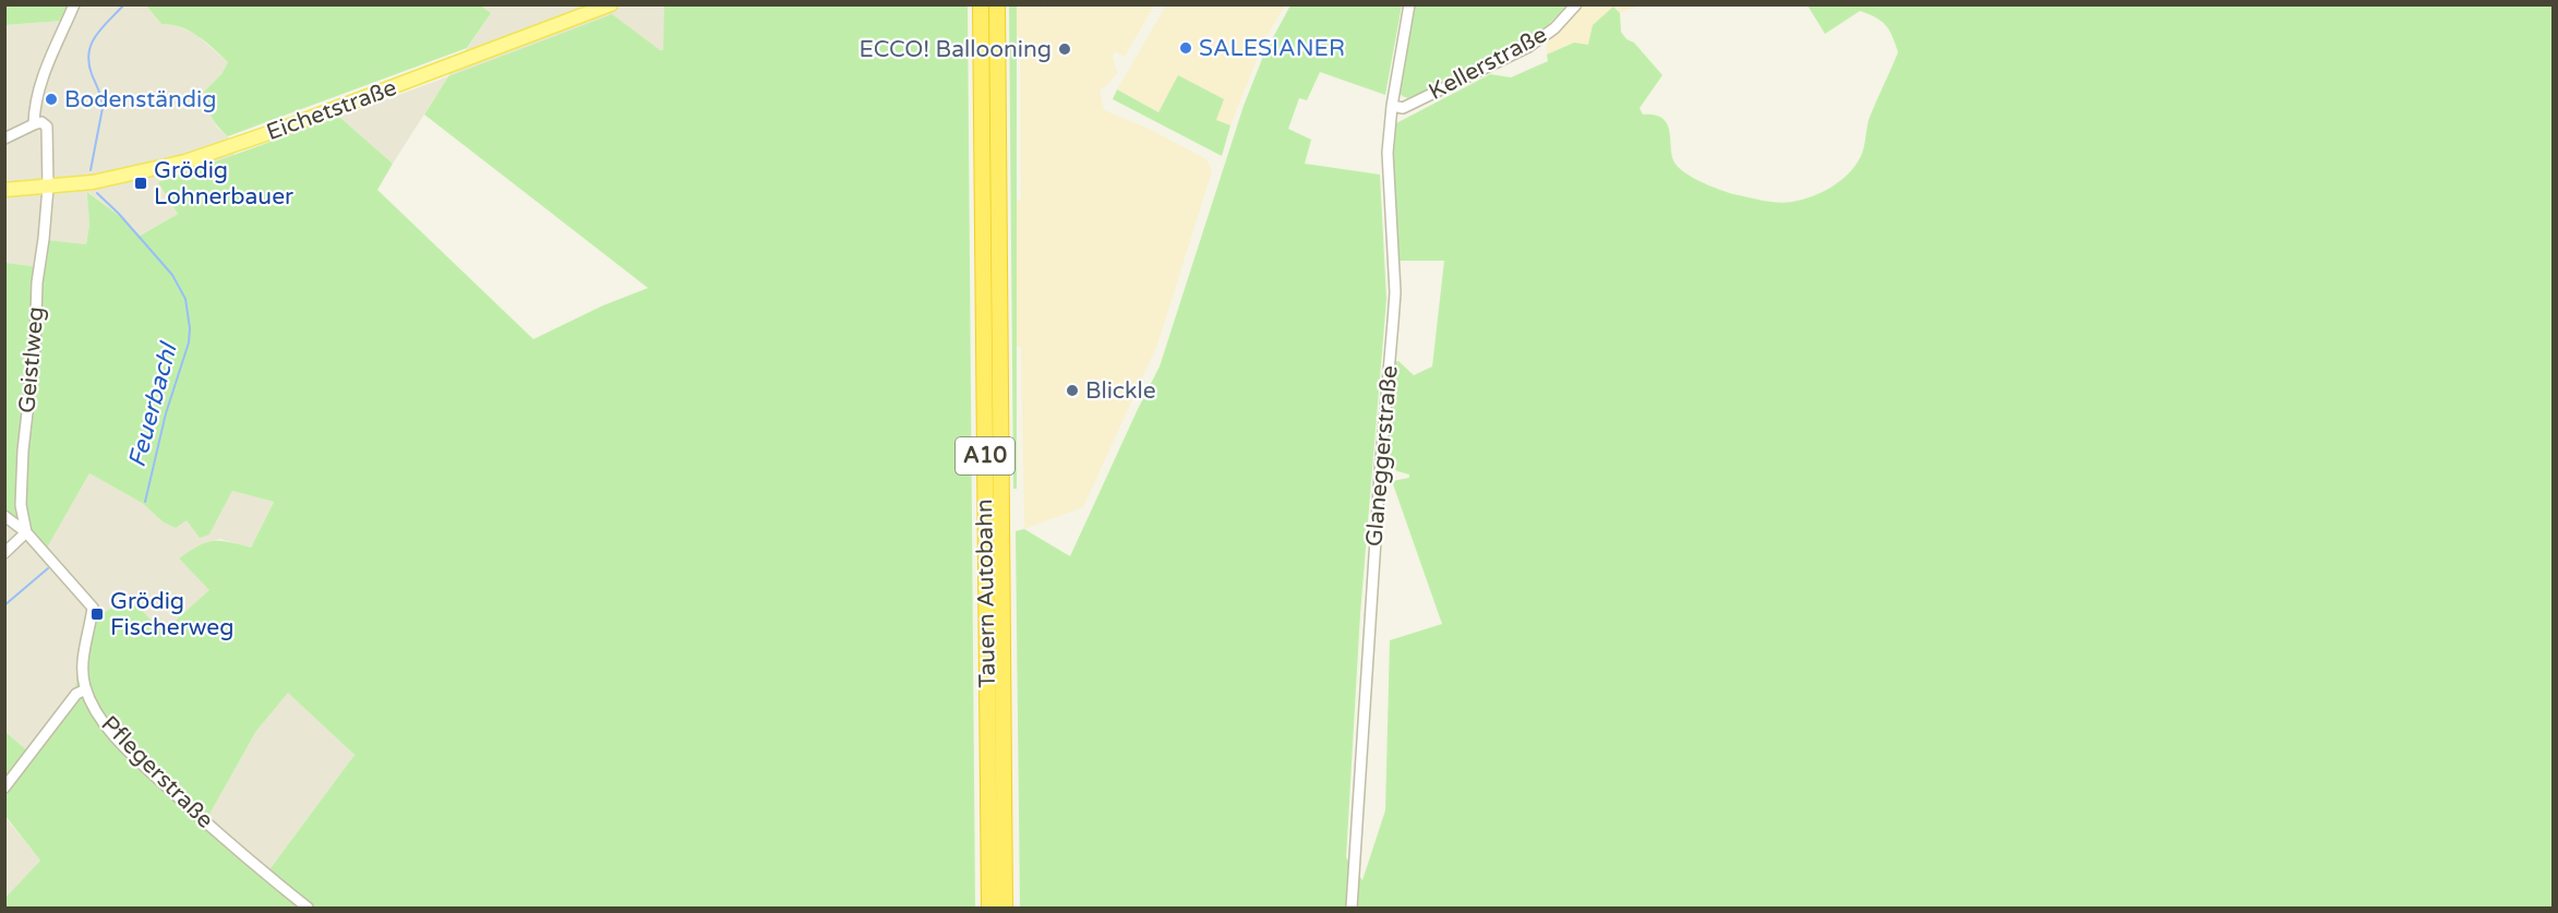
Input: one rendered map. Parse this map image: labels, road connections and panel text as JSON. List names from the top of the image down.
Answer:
{
  "streets": {
    "highway": ["A10", "Tauern Autobahn"],
    "main road": ["Eichetstraße"],
    "street": [
      "Kellerstraße",
      "Geistlweg",
      "Glaneggerstraße",
      "Pflegerstraße"
    ]
  },
  "crossings": [
    ["Kellerstraße", "Glaneggerstraße"],
    ["Eichetstraße", "Geistlweg"],
    ["Geistlweg", "Pflegerstraße"]
  ],
  "water": ["Feuerbachl"],
  "places": {
    "other": [
      "SALESIANER",
      "ECCO! Ballooning",
      "Bodenständig",
      "Blickle"
    ],
    "transit": ["Grödig Lohnerbauer", "Grödig Fischerweg"]
  }
}
